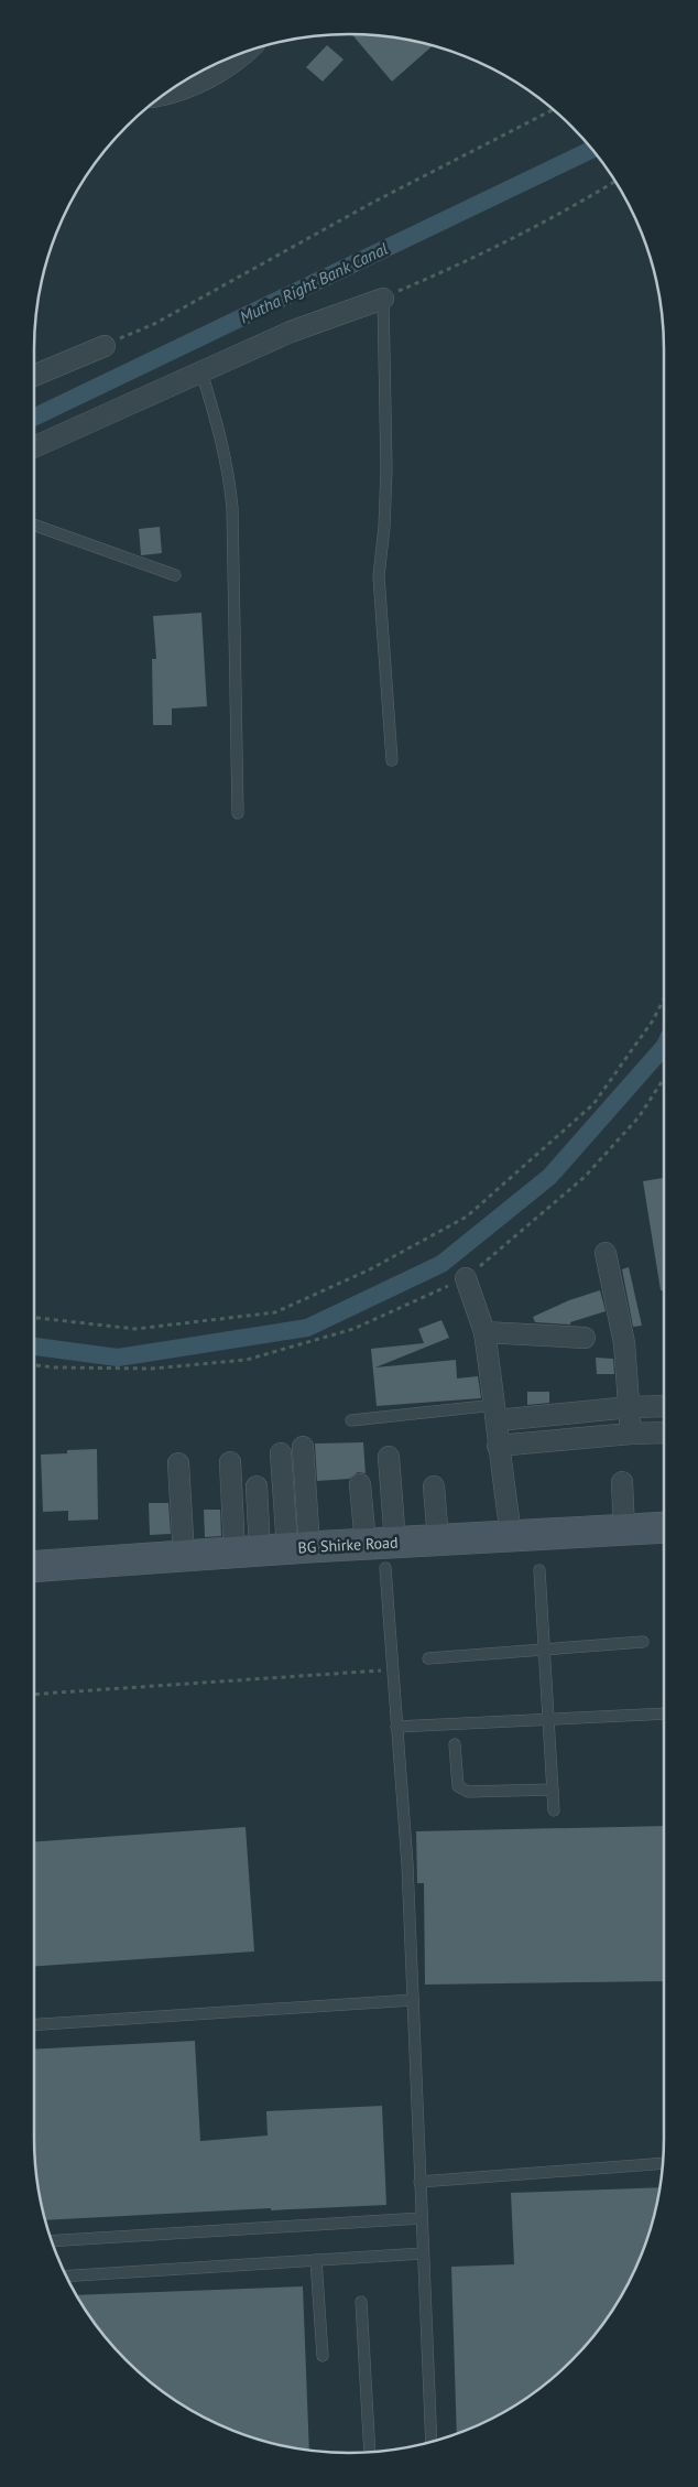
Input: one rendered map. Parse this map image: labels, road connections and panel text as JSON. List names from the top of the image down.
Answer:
{
  "streets": {
    "street": ["BG Shirke Road"]
  },
  "water": ["Mutha Right Bank Canal"]
}
